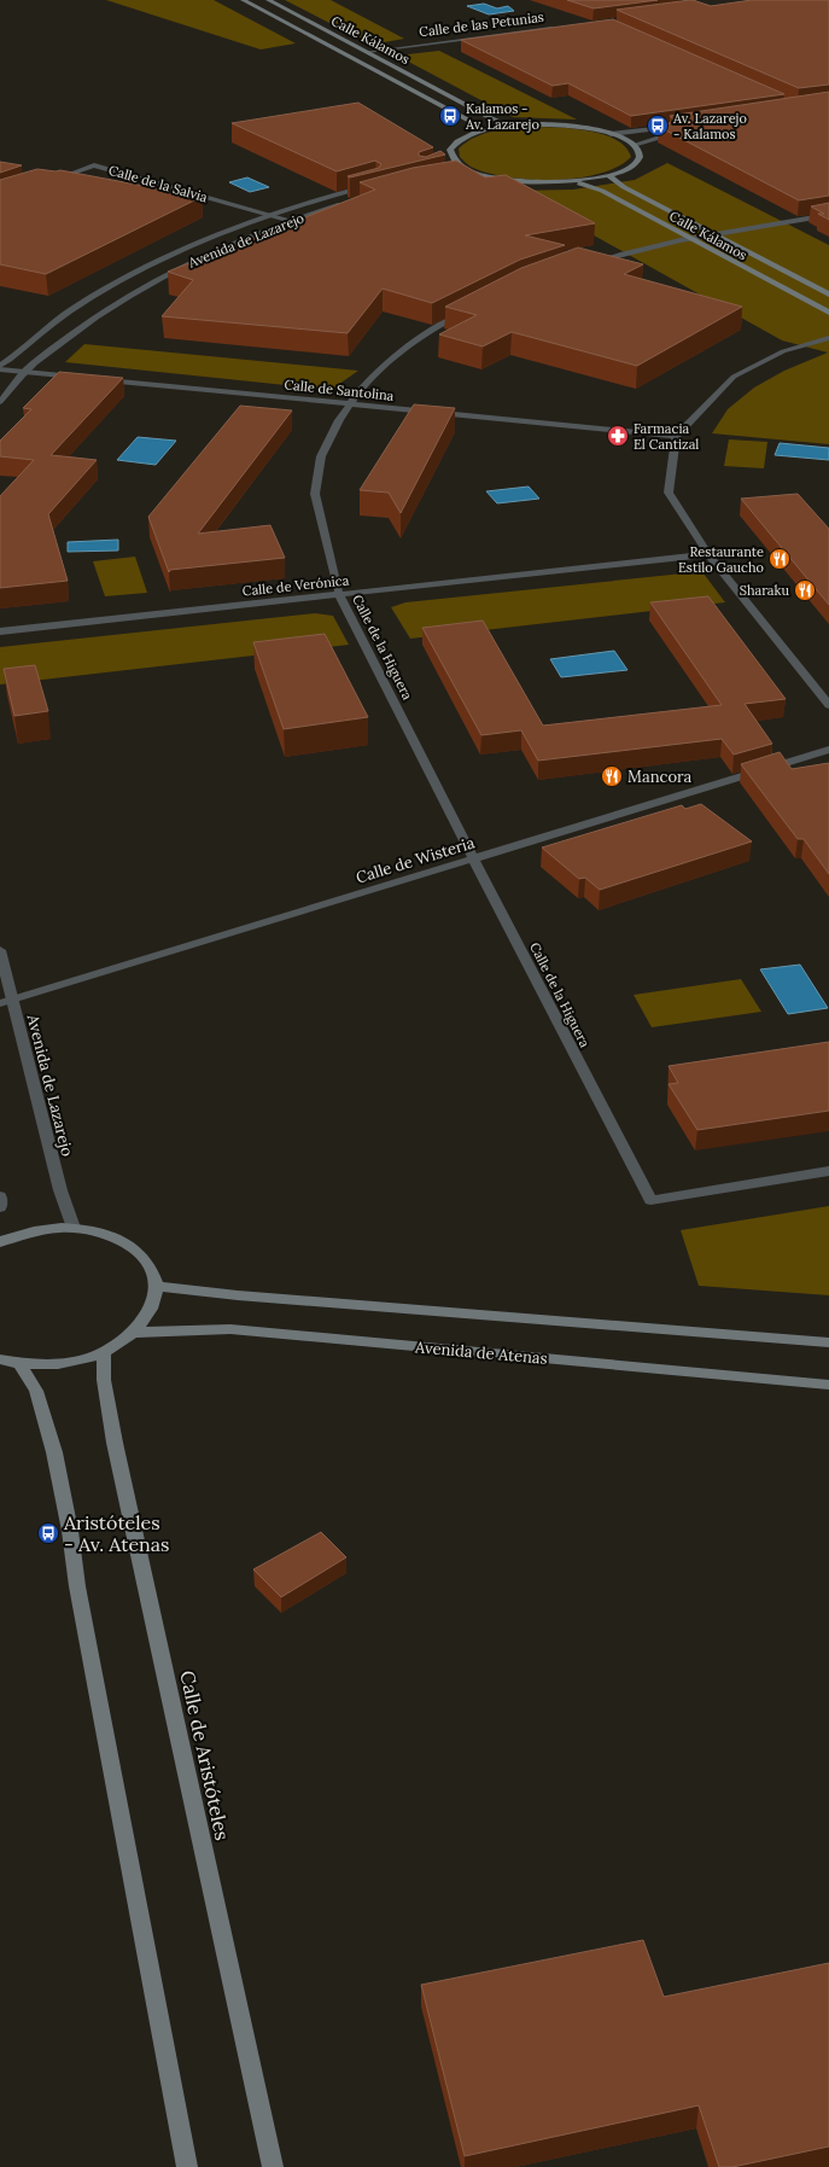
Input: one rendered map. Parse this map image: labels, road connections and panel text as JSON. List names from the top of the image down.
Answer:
{
  "streets": {
    "main road": ["Calle Kálamos", "Avenida de Atenas", "Calle de Aristóteles"],
    "street": [
      "Calle de las Petunias",
      "Calle de la Salvia",
      "Avenida de Lazarejo",
      "Calle de Santolina",
      "Calle de Verónica",
      "Calle de la Higuera",
      "Calle de Wisteria"
    ]
  },
  "crossings": [
    ["Calle de las Petunias", "Calle Kálamos"],
    ["Calle de la Salvia", "Avenida de Lazarejo"],
    ["Avenida de Lazarejo", "Calle de Wisteria"],
    ["Calle de Santolina", "Calle de la Higuera"],
    ["Calle de Verónica", "Calle de la Higuera"],
    ["Calle de la Higuera", "Calle de Wisteria"]
  ],
  "places": {
    "bus stop": ["Kalamos - Av. Lazarejo", "Av. Lazarejo - Kalamos", "Aristóteles - Av. Atenas"],
    "pharmacy": ["Farmacia El Cantizal"],
    "restaurant": ["Restaurante Estilo Gaucho", "Sharaku", "Mancora"]
  }
}
